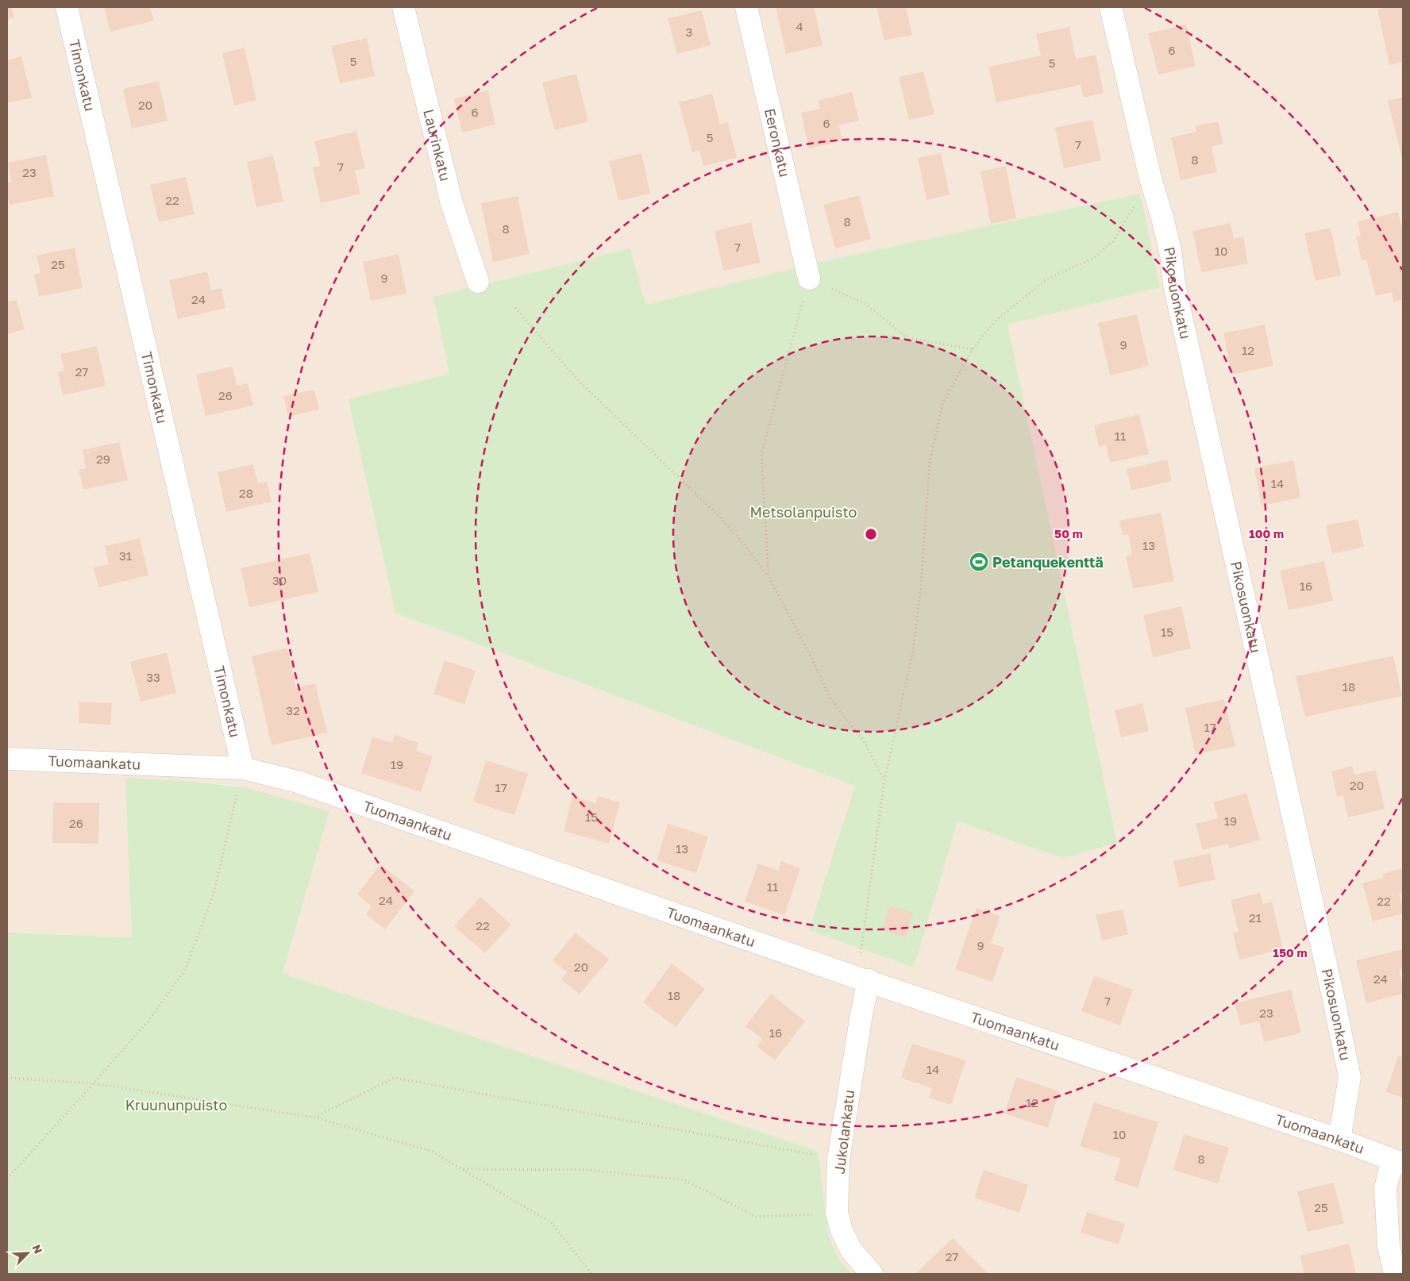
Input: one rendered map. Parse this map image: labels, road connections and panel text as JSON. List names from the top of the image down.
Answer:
{
  "streets": {
    "street": [
      "Timonkatu",
      "Eeronkatu",
      "Laurinkatu",
      "Pikosuonkatu",
      "Tuomaankatu",
      "Jukolankatu"
    ]
  },
  "crossings": [
    ["Timonkatu", "Tuomaankatu"],
    ["Pikosuonkatu", "Tuomaankatu"],
    ["Tuomaankatu", "Jukolankatu"]
  ],
  "parks": ["Metsolanpuisto", "Kruununpuisto"],
  "places": {
    "sports": ["Petanquekenttä"]
  },
  "house_numbers": [
    "4",
    "3",
    "6",
    "5",
    "5",
    "20",
    "6",
    "6",
    "5",
    "7",
    "8",
    "7",
    "23",
    "22",
    "8",
    "8",
    "7",
    "10",
    "25",
    "9",
    "24",
    "9",
    "12",
    "27",
    "26",
    "11",
    "29",
    "14",
    "28",
    "13",
    "31",
    "30",
    "16",
    "15",
    "33",
    "18",
    "32",
    "17",
    "19",
    "20",
    "17",
    "15",
    "19",
    "26",
    "13",
    "11",
    "24",
    "22",
    "21",
    "22",
    "9",
    "20",
    "24",
    "18",
    "7",
    "23",
    "16",
    "14",
    "12",
    "10",
    "8",
    "25",
    "27"
  ],
  "north": "top right",
  "rings": ["50 m", "100 m", "150 m"]
}
